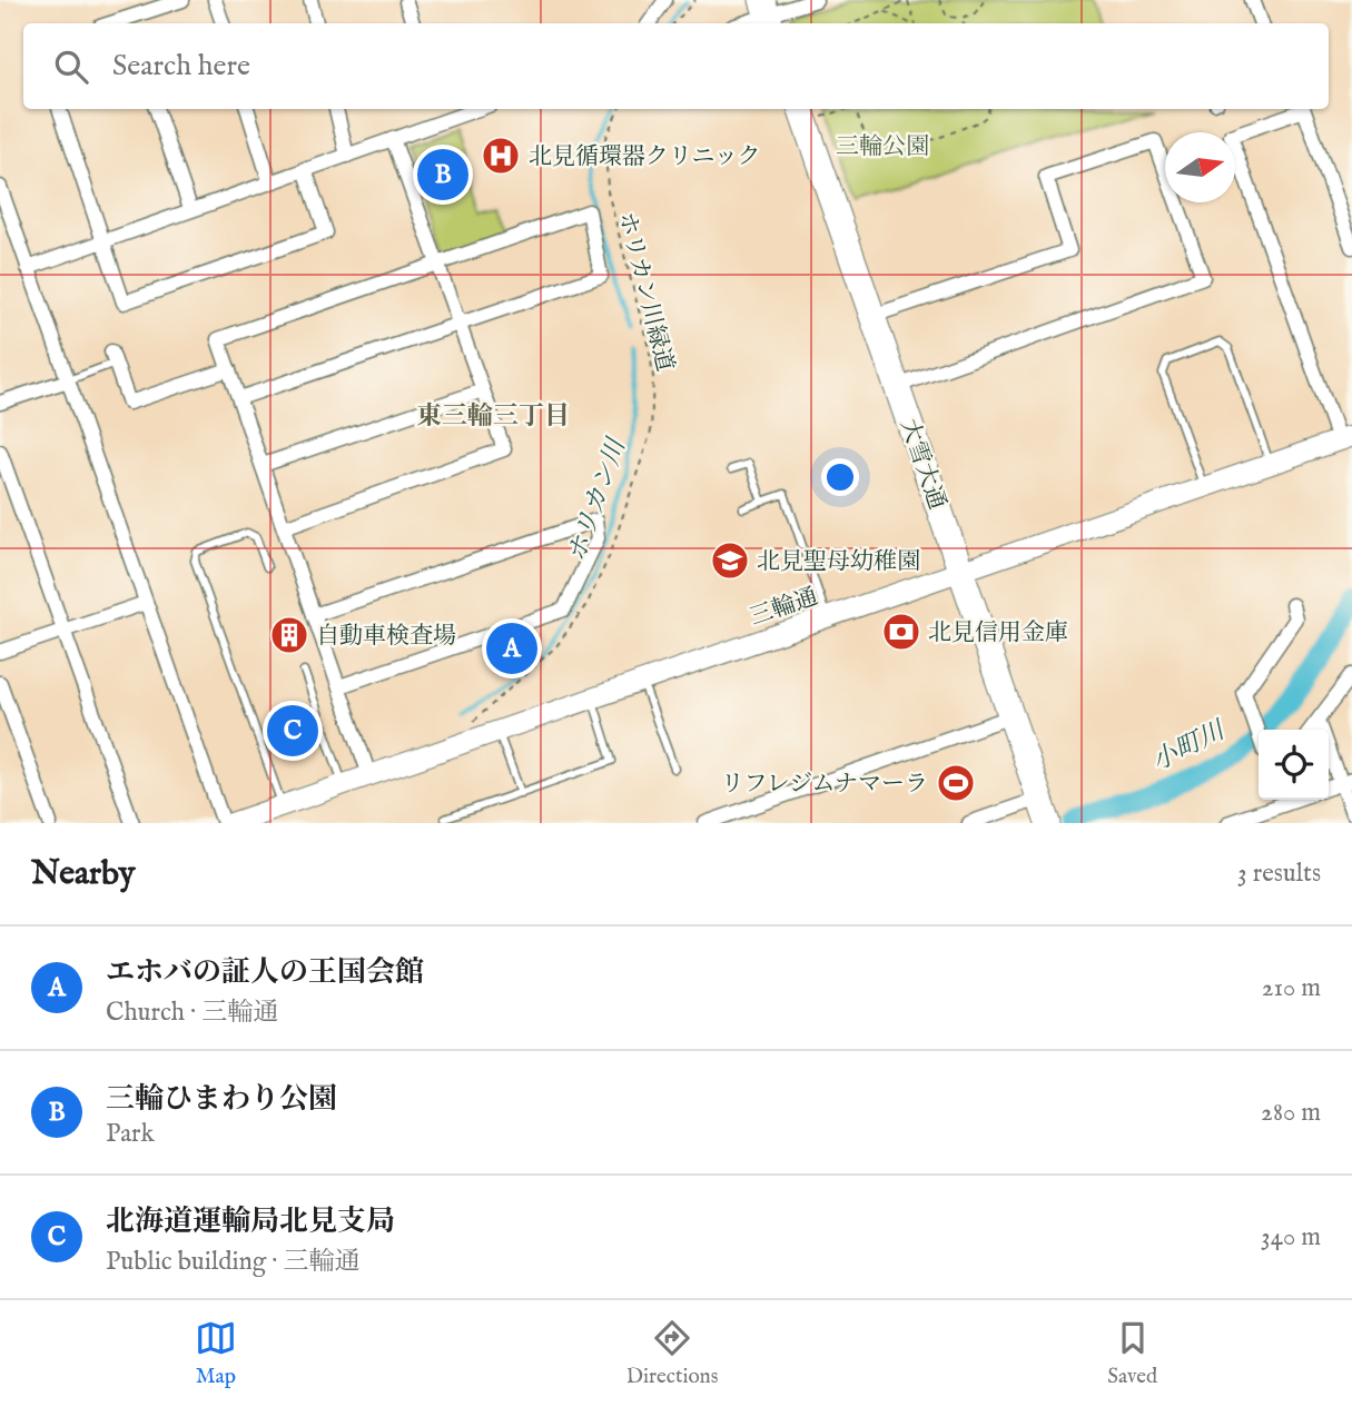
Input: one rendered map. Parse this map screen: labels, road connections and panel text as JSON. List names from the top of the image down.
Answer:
{
  "streets": {
    "highway": ["大雪大通"],
    "street": ["三輪通"],
    "path": ["ホリカン川緑道"]
  },
  "crossings": [
    ["大雪大通", "三輪通"]
  ],
  "districts": ["東三輪三丁目"],
  "water": ["ホリカン川", "小町川"],
  "parks": ["三輪公園"],
  "places": {
    "hospital": ["北見循環器クリニック"],
    "school or university": ["北見聖母幼稚園"],
    "bank": ["北見信用金庫"],
    "building": ["自動車検査場"],
    "sports": ["リフレジムナマーラ"]
  },
  "north": "right",
  "page": {
    "search": "Search here",
    "pins": ["B", "A", "C"],
    "heading": ["Nearby", "3 results"],
    "list": [
      {
        "mark": "A",
        "name": "エホバの証人の王国会館",
        "note": "Church · 三輪通",
        "value": "210 m"
      },
      {
        "mark": "B",
        "name": "三輪ひまわり公園",
        "note": "Park",
        "value": "280 m"
      },
      {
        "mark": "C",
        "name": "北海道運輸局北見支局",
        "note": "Public building · 三輪通",
        "value": "340 m"
      }
    ],
    "nav": ["Map", "Directions", "Saved"]
  }
}
